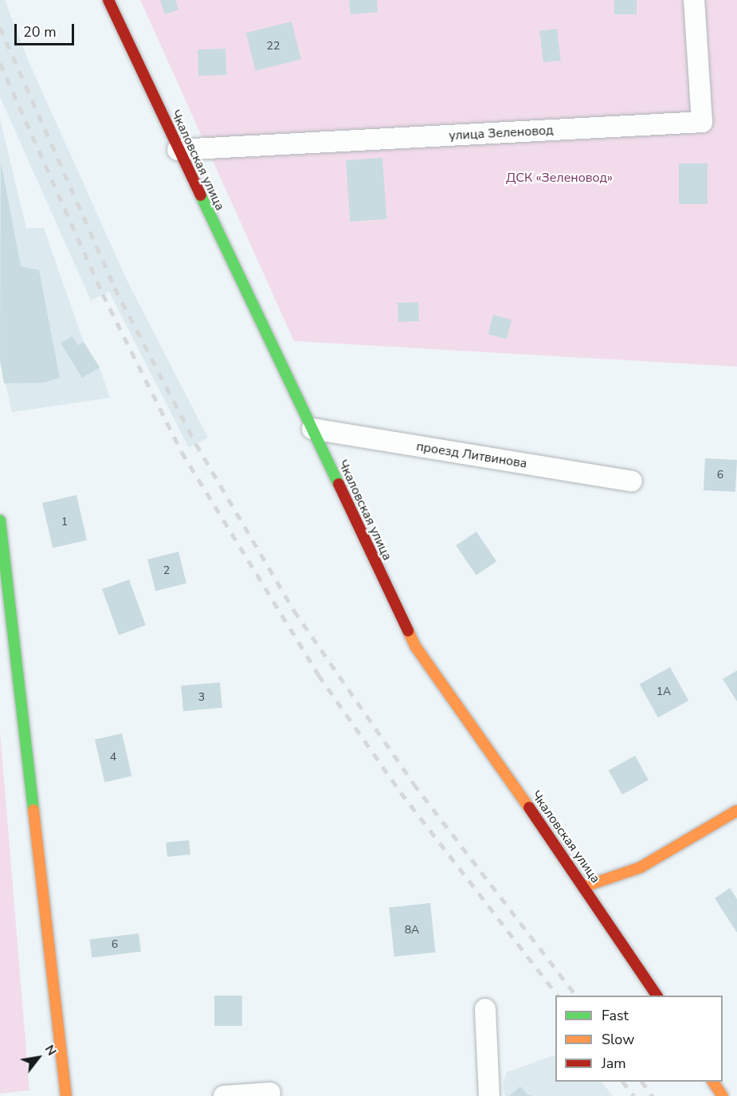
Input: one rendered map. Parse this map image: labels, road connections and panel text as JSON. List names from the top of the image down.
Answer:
{
  "streets": {
    "street": ["улица Зеленовод", "Чкаловская улица", "проезд Литвинова"]
  },
  "crossings": [
    ["улица Зеленовод", "Чкаловская улица"],
    ["Чкаловская улица", "проезд Литвинова"]
  ],
  "parks": ["ДСК «Зеленовод»"],
  "house_numbers": [
    "22",
    "6",
    "1",
    "2",
    "1А",
    "3",
    "4",
    "8А",
    "6"
  ],
  "legend": ["Fast", "Slow", "Jam"],
  "scale_bar": "20 m",
  "north": "top right"
}
